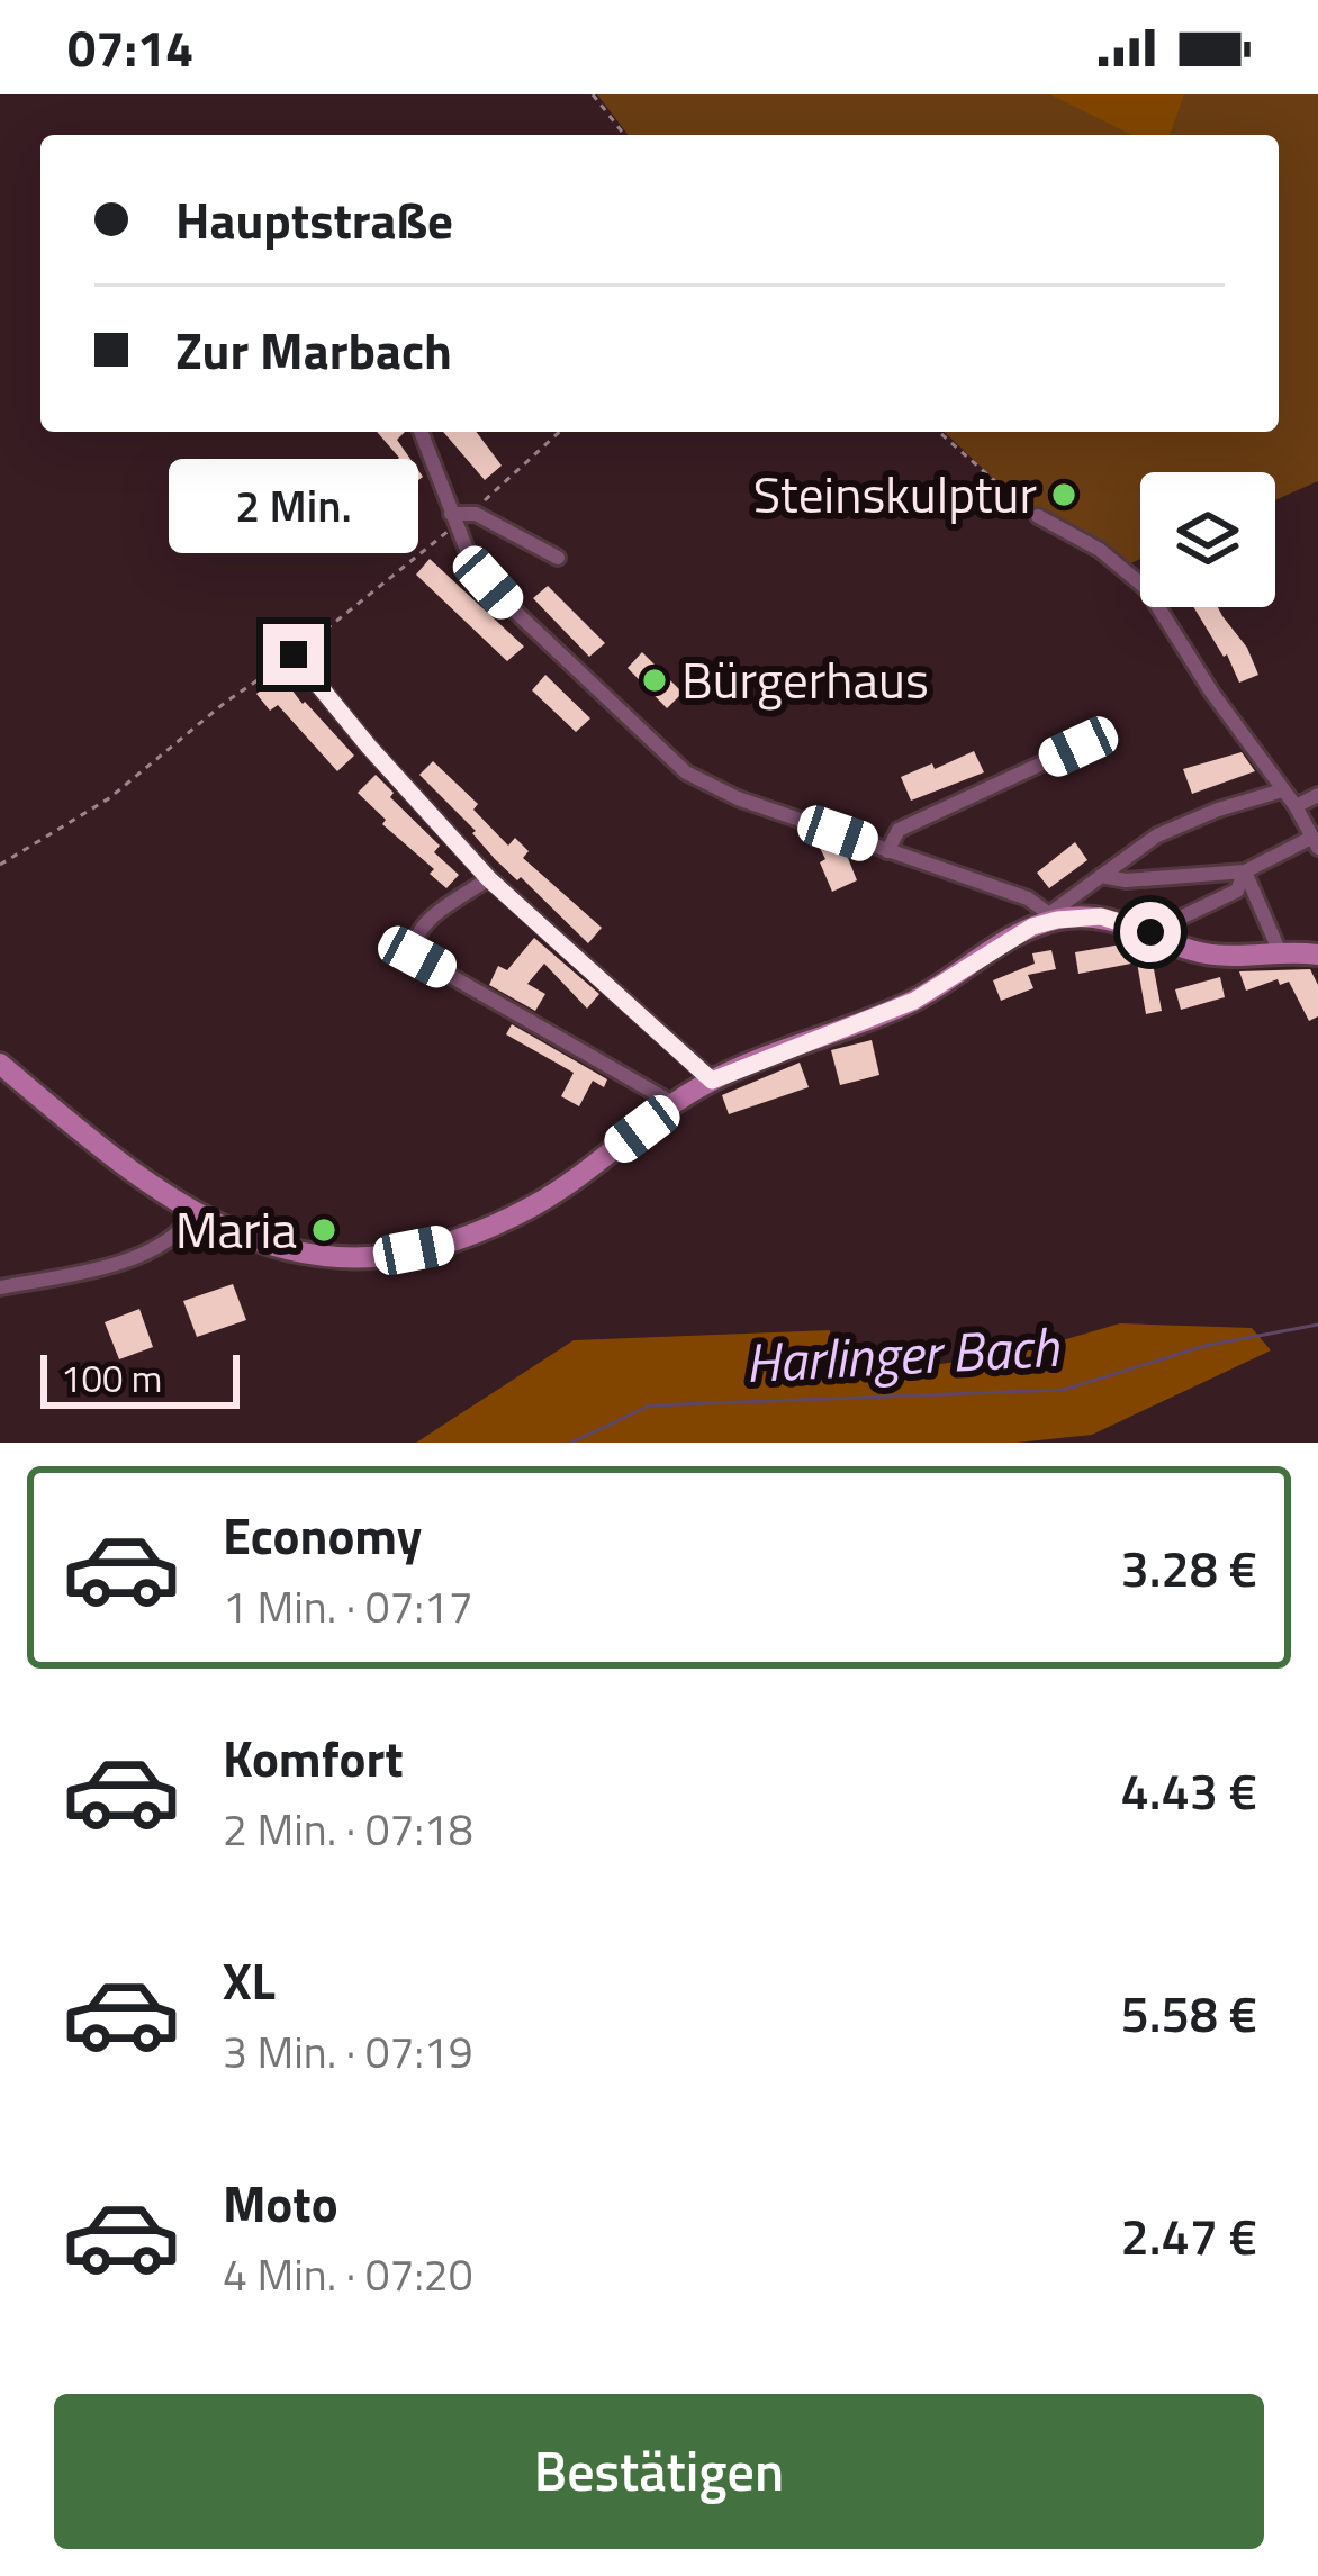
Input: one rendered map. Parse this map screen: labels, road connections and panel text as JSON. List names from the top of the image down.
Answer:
{
  "water": ["Harlinger Bach"],
  "places": ["Steinskulptur", "Bürgerhaus", "Maria"],
  "scale_bar": "100 m",
  "page": {
    "status": "07:14",
    "banner": ["Hauptstraße", "Zur Marbach"],
    "bubble": "2 Min.",
    "scale": "100 m",
    "list": [
      {
        "name": "Economy",
        "note": "1 Min. · 07:17",
        "value": "3.28 €"
      },
      {
        "name": "Komfort",
        "note": "2 Min. · 07:18",
        "value": "4.43 €"
      },
      {
        "name": "XL",
        "note": "3 Min. · 07:19",
        "value": "5.58 €"
      },
      {
        "name": "Moto",
        "note": "4 Min. · 07:20",
        "value": "2.47 €"
      }
    ],
    "buttons": "Bestätigen"
  }
}
